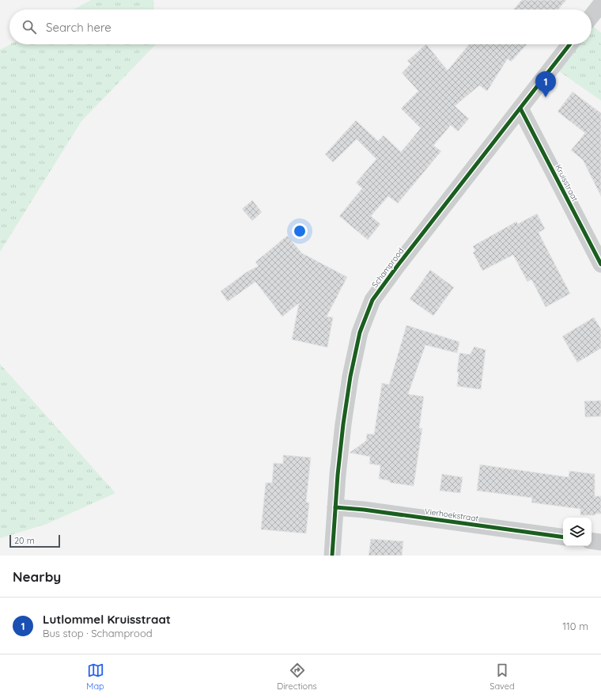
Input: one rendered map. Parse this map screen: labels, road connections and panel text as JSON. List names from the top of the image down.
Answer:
{
  "streets": {
    "street": ["Kruisstraat", "Schamprood", "Vierhoekstraat"]
  },
  "crossings": [
    ["Kruisstraat", "Schamprood"],
    ["Schamprood", "Vierhoekstraat"]
  ],
  "scale_bar": "20 m",
  "page": {
    "search": "Search here",
    "pins": "1",
    "scale": "20 m",
    "heading": "Nearby",
    "list": [
      {
        "mark": "1",
        "name": "Lutlommel Kruisstraat",
        "note": "Bus stop · Schamprood",
        "value": "110 m"
      }
    ],
    "nav": ["Map", "Directions", "Saved"]
  }
}
